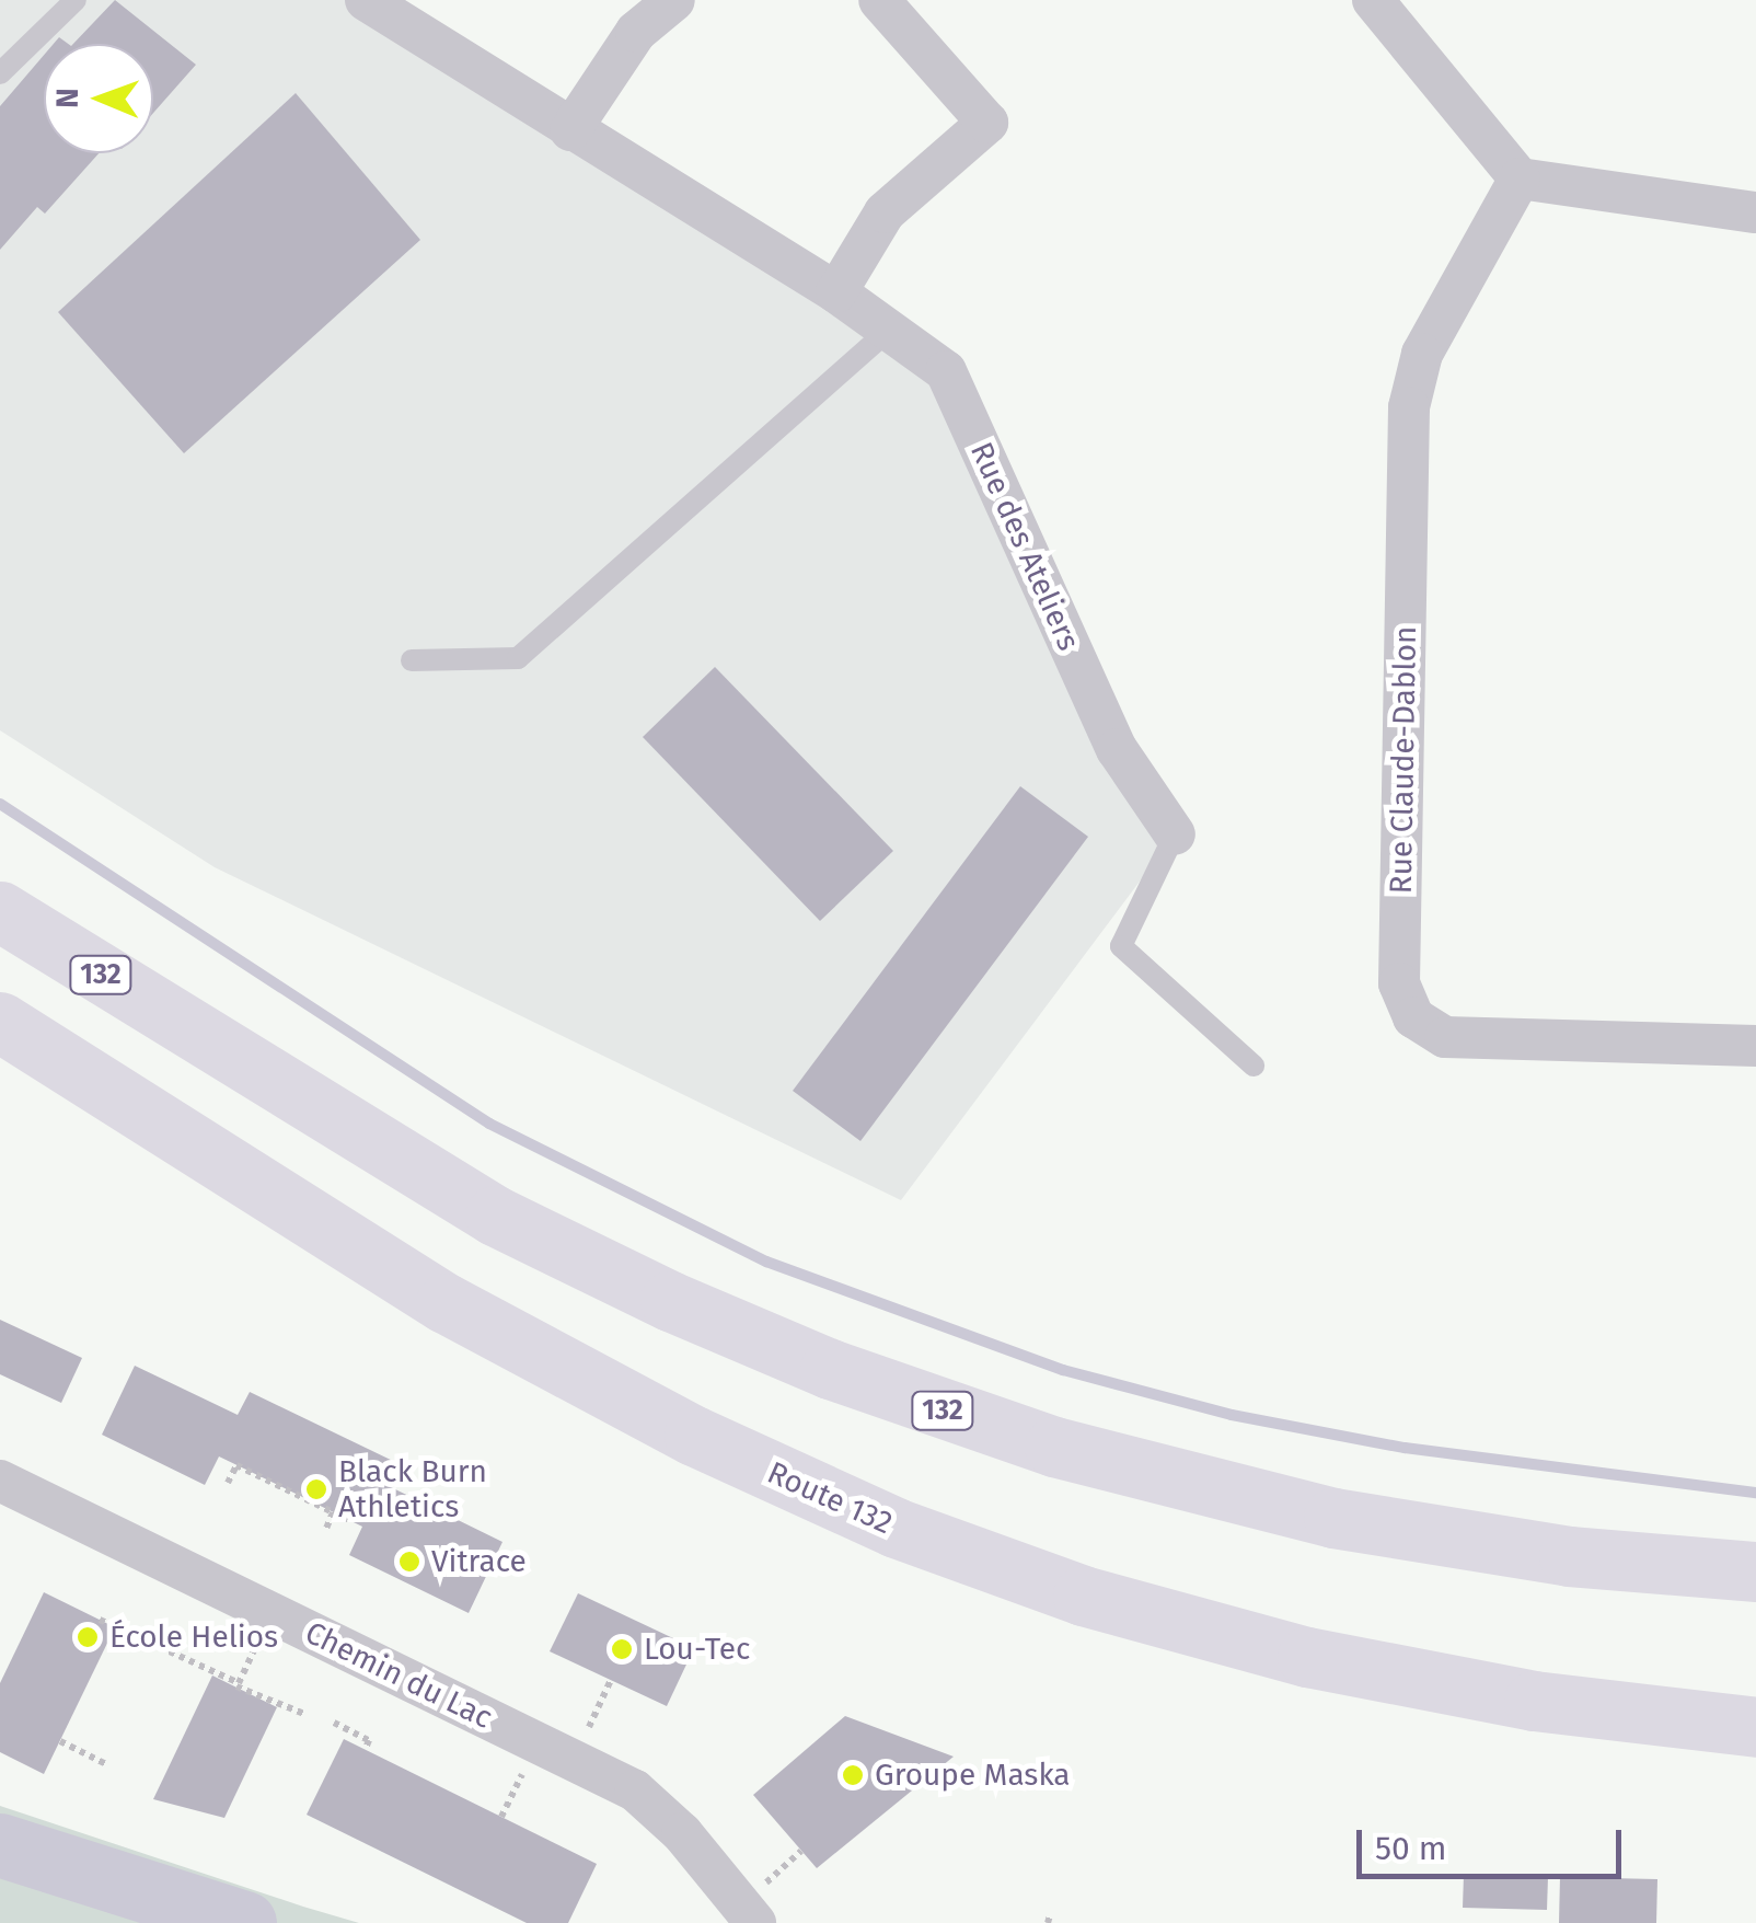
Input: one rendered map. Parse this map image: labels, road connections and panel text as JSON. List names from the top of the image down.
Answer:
{
  "streets": {
    "highway": ["132", "Route 132"],
    "street": ["Rue des Ateliers", "Rue Claude-Dablon", "Chemin du Lac"]
  },
  "places": [
    "Black Burn Athletics",
    "Vitrace",
    "École Helios",
    "Lou-Tec",
    "Groupe Maska"
  ],
  "scale_bar": "50 m",
  "north": "left"
}
